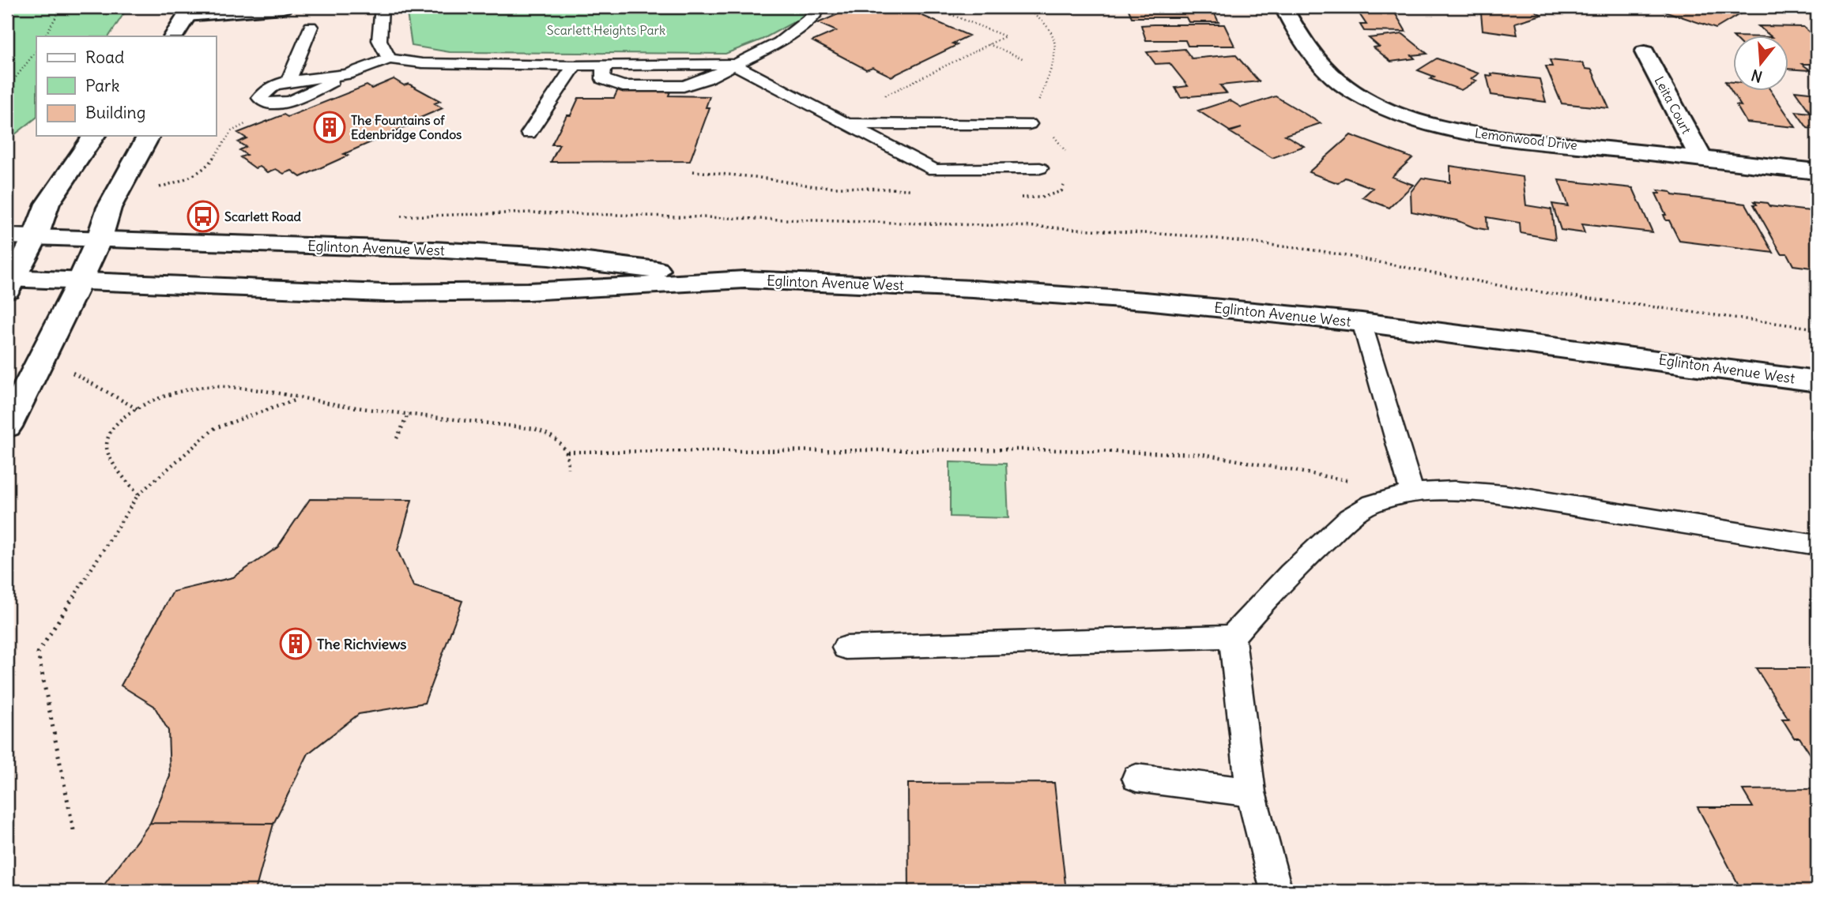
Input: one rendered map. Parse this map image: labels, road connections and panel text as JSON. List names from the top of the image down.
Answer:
{
  "streets": {
    "main road": ["Leita Court", "Lemonwood Drive", "Eglinton Avenue West"]
  },
  "crossings": [
    ["Leita Court", "Lemonwood Drive"]
  ],
  "parks": ["Scarlett Heights Park"],
  "places": {
    "building": ["The Fountains of Edenbridge Condos", "The Richviews"],
    "bus stop": ["Scarlett Road"]
  },
  "legend": ["Road", "Park", "Building"],
  "north": "bottom"
}
